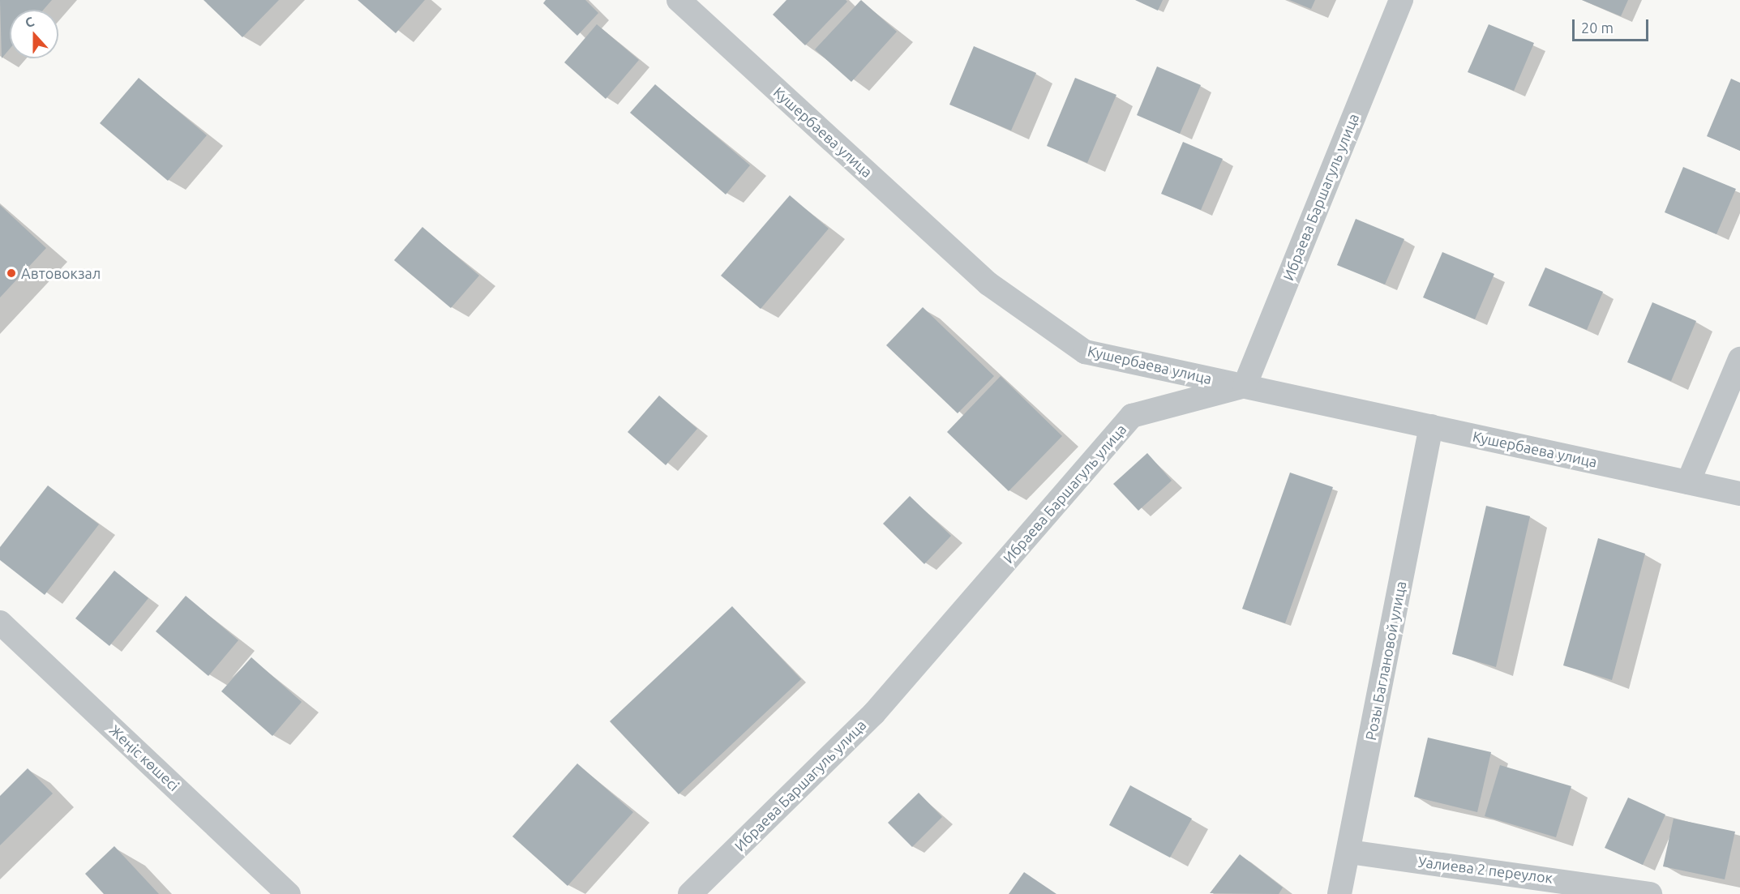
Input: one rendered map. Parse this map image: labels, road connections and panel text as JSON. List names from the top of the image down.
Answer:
{
  "streets": {
    "street": [
      "Кушербаева улица",
      "Ибраева Баршагуль улица",
      "Розы Баглановой улица",
      "Жеңіс көшесі",
      "Уалиева 2 переулок"
    ]
  },
  "crossings": [
    ["Кушербаева улица", "Ибраева Баршагуль улица"],
    ["Кушербаева улица", "Розы Баглановой улица"],
    ["Розы Баглановой улица", "Уалиева 2 переулок"]
  ],
  "places": ["Автовокзал"],
  "scale_bar": "20 m",
  "north": "top"
}
